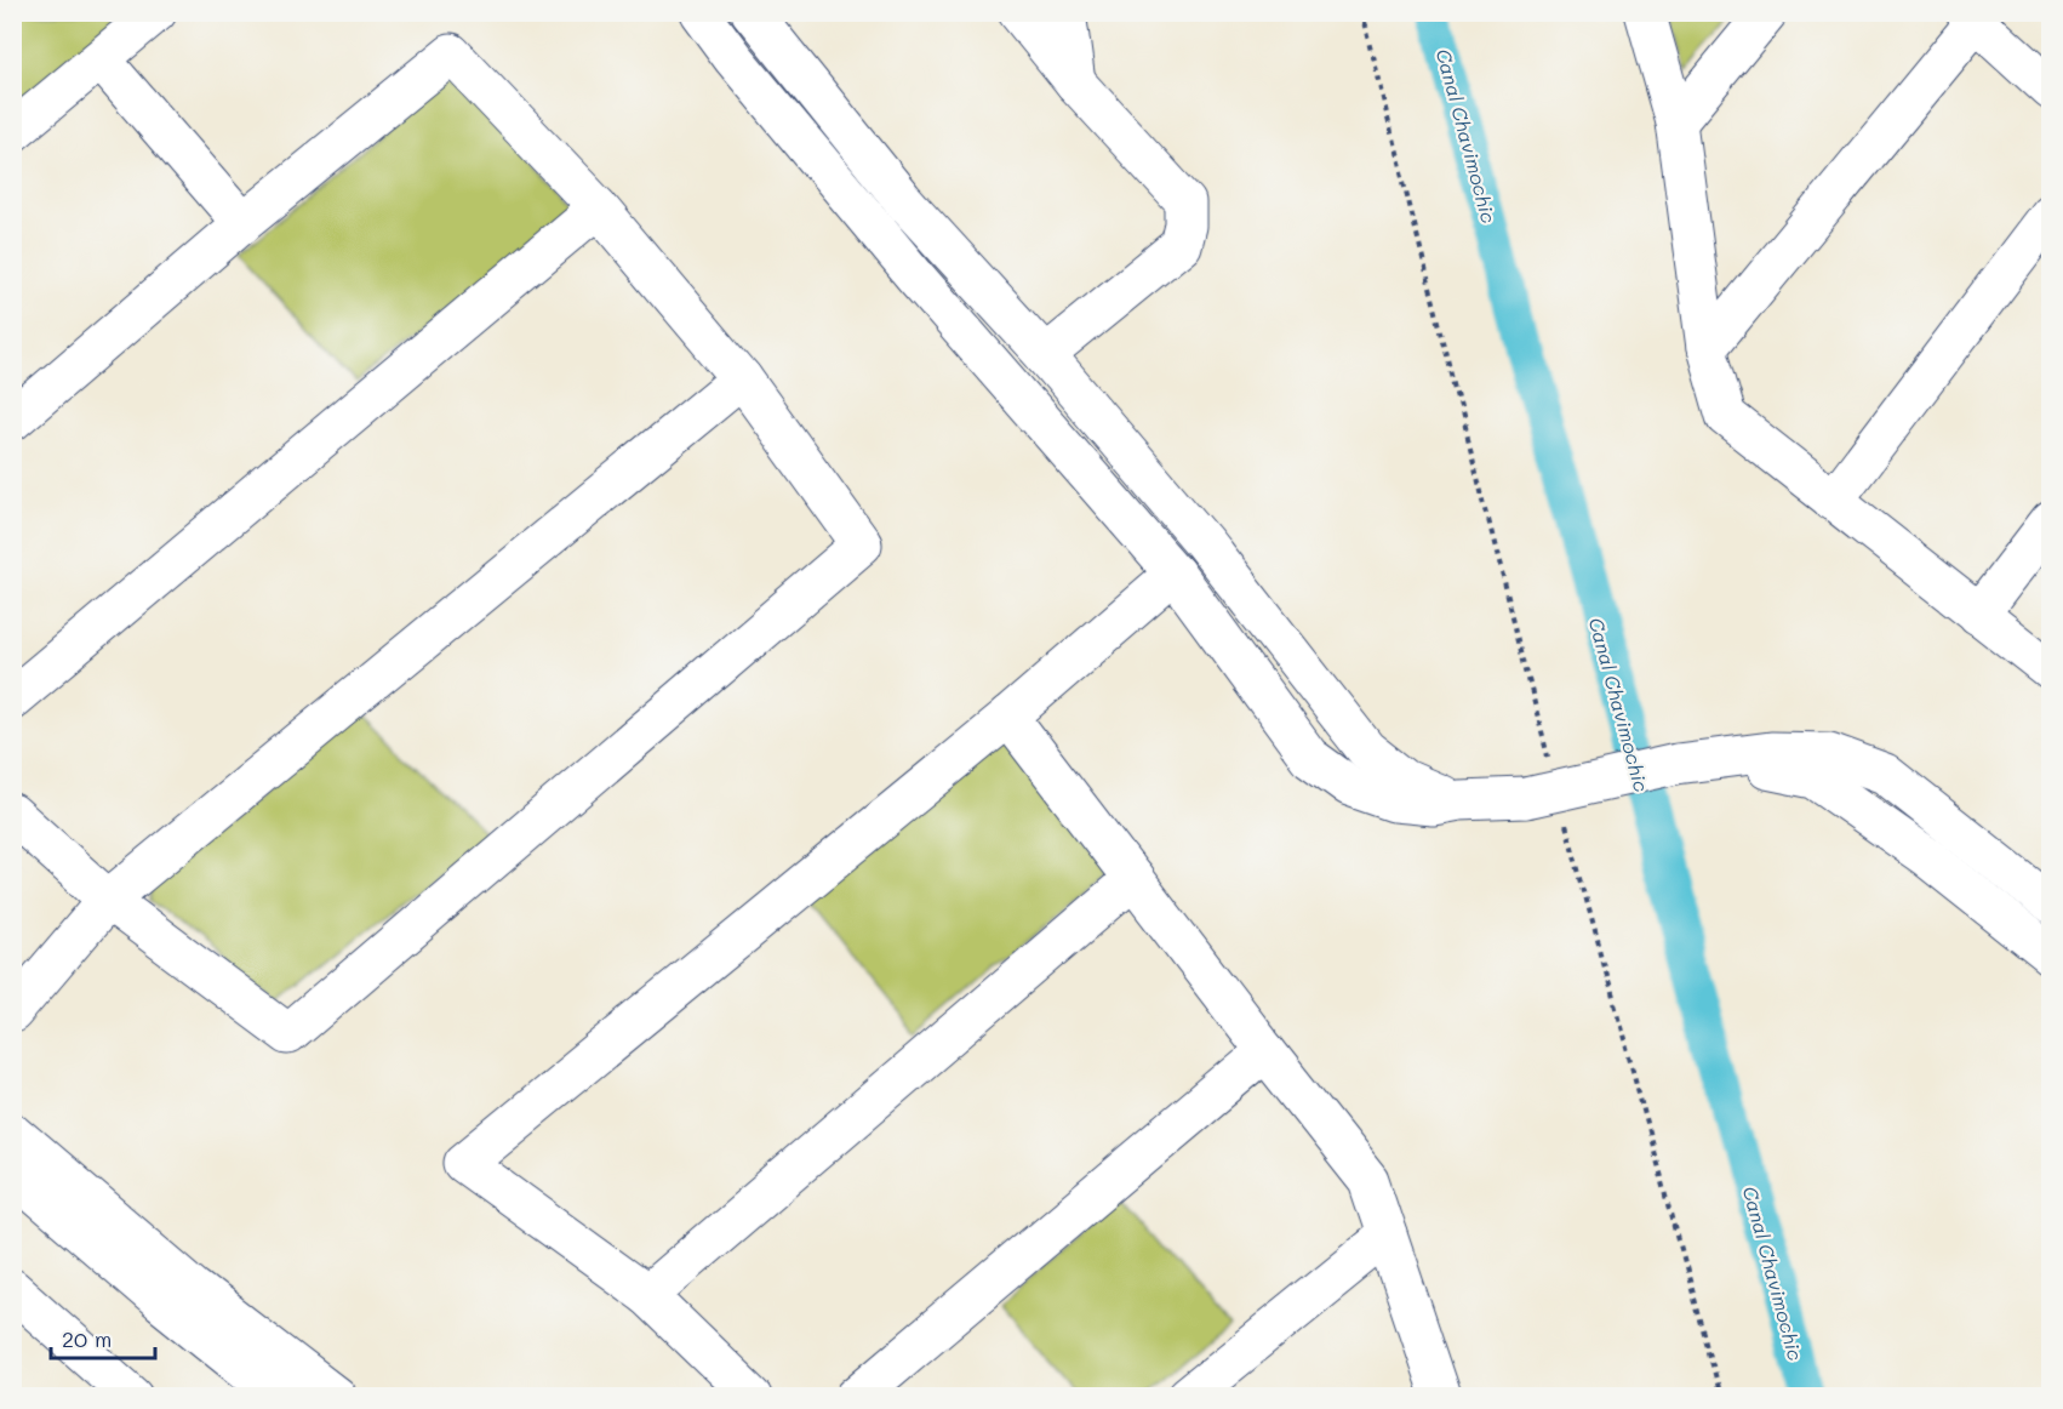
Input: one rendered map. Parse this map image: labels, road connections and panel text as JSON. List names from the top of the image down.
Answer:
{
  "water": ["Canal Chavimochic"],
  "scale_bar": "20 m"
}
